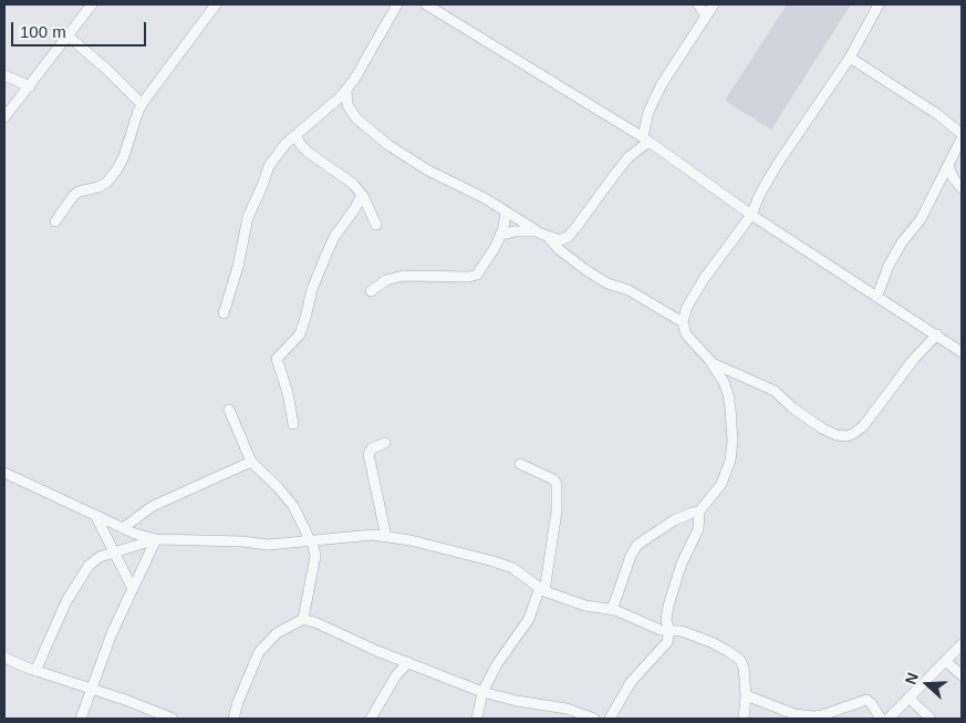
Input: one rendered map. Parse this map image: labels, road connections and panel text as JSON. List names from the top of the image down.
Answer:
{
  "scale_bar": "100 m",
  "north": "left"
}
